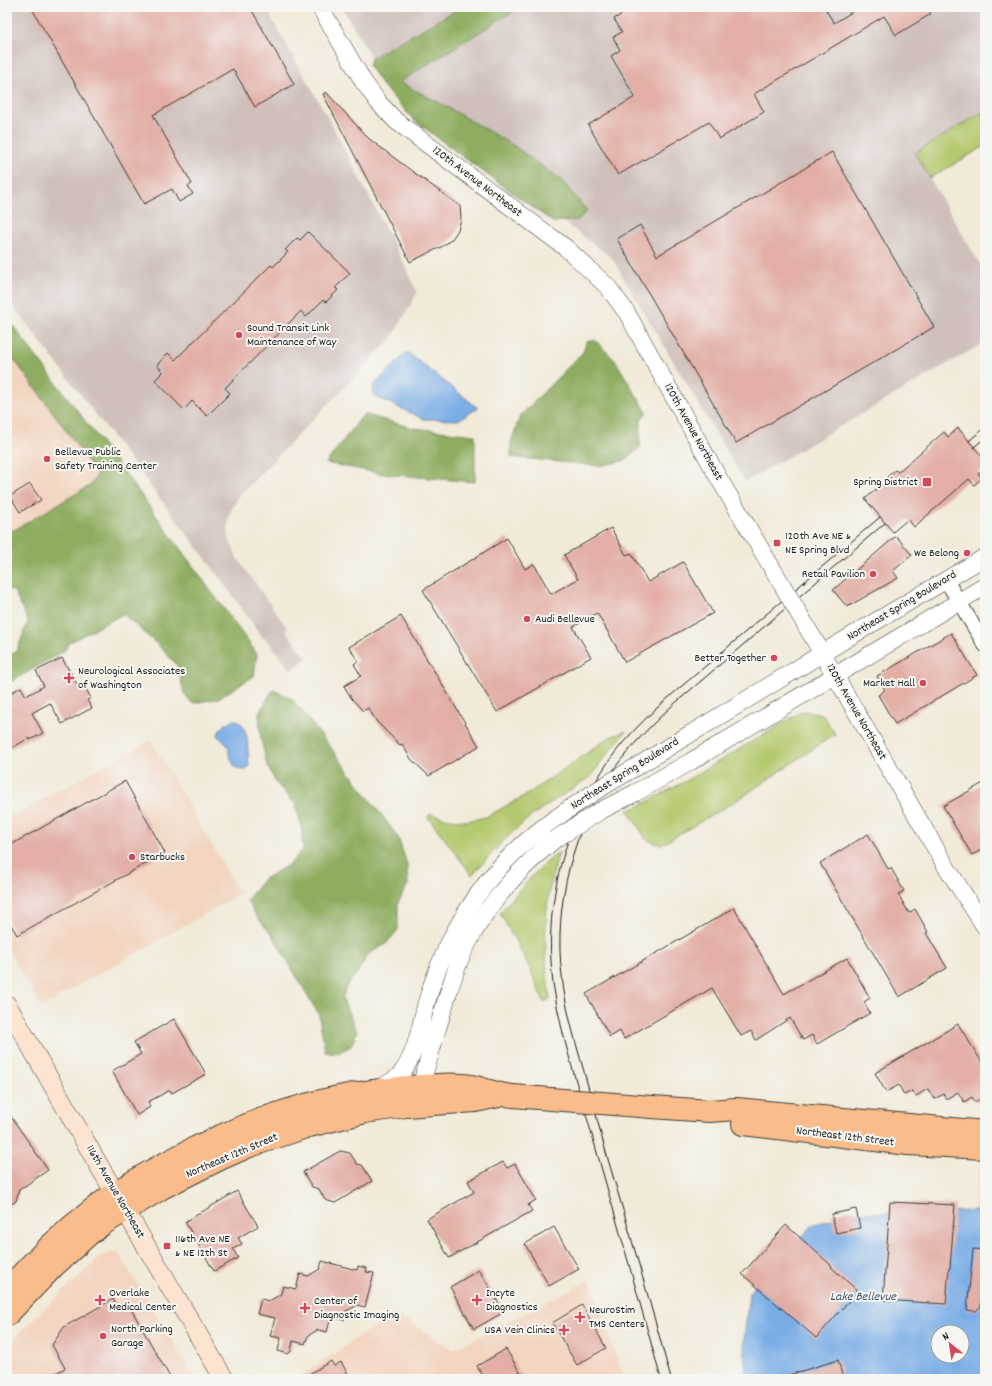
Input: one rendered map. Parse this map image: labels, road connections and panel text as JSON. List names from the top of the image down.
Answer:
{
  "streets": {
    "main road": ["Northeast 12th Street", "116th Avenue Northeast"],
    "street": ["120th Avenue Northeast", "Northeast Spring Boulevard"]
  },
  "crossings": [
    ["120th Avenue Northeast", "Northeast Spring Boulevard"],
    ["Northeast Spring Boulevard", "Northeast 12th Street"],
    ["Northeast 12th Street", "116th Avenue Northeast"]
  ],
  "water": ["Lake Bellevue"],
  "places": {
    "other": [
      "Sound Transit Link Maintenance of Way",
      "Bellevue Public Safety Training Center",
      "We Belong",
      "Retail Pavilion",
      "Audi Bellevue",
      "Better Together",
      "Market Hall",
      "Starbucks",
      "North Parking Garage"
    ],
    "transit": ["Spring District", "120th Ave NE & NE Spring Blvd", "116th Ave NE & NE 12th St"],
    "health": [
      "Neurological Associates of Washington",
      "Overlake Medical Center",
      "Incyte Diagnostics",
      "Center of Diagnostic Imaging",
      "NeuroStim TMS Centers",
      "USA Vein Clinics"
    ]
  },
  "north": "top left"
}
